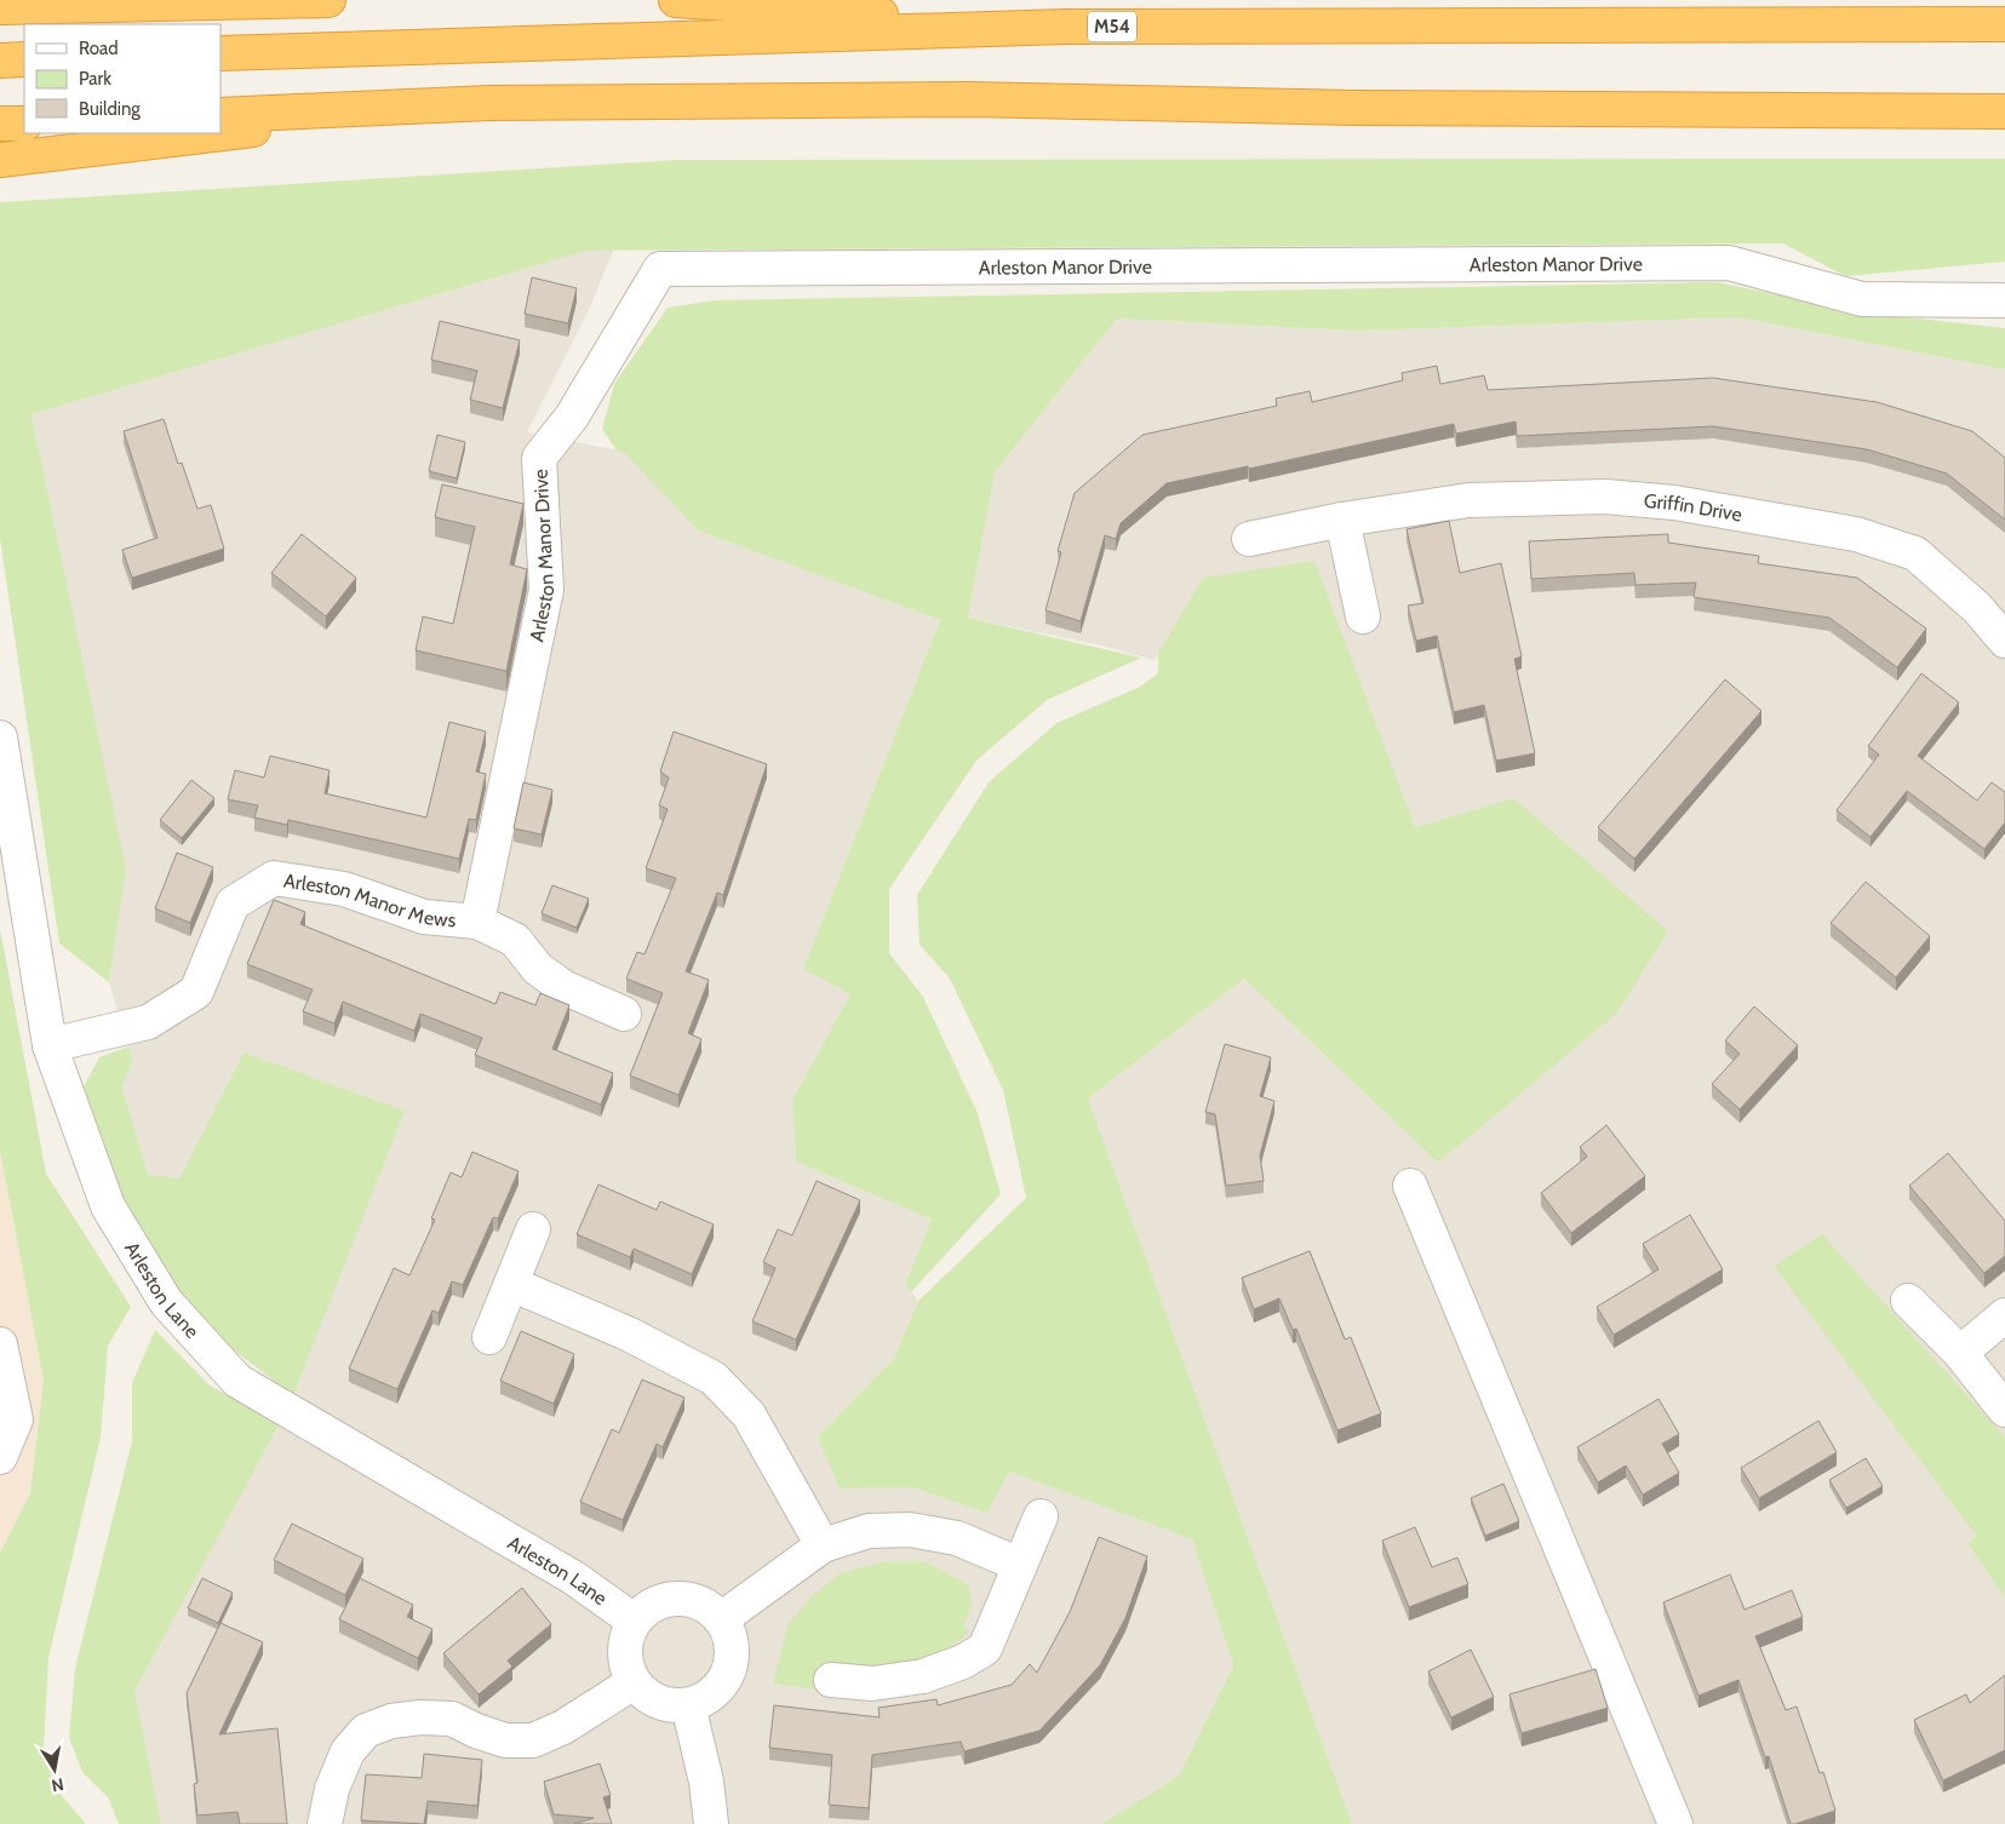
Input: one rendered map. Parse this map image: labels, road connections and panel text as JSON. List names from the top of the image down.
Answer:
{
  "streets": {
    "highway": ["M54"],
    "street": [
      "Arleston Manor Drive",
      "Griffin Drive",
      "Arleston Manor Mews",
      "Arleston Lane"
    ]
  },
  "crossings": [
    ["Arleston Manor Drive", "Arleston Manor Mews"],
    ["Arleston Manor Mews", "Arleston Lane"]
  ],
  "legend": ["Road", "Park", "Building"],
  "north": "bottom"
}
